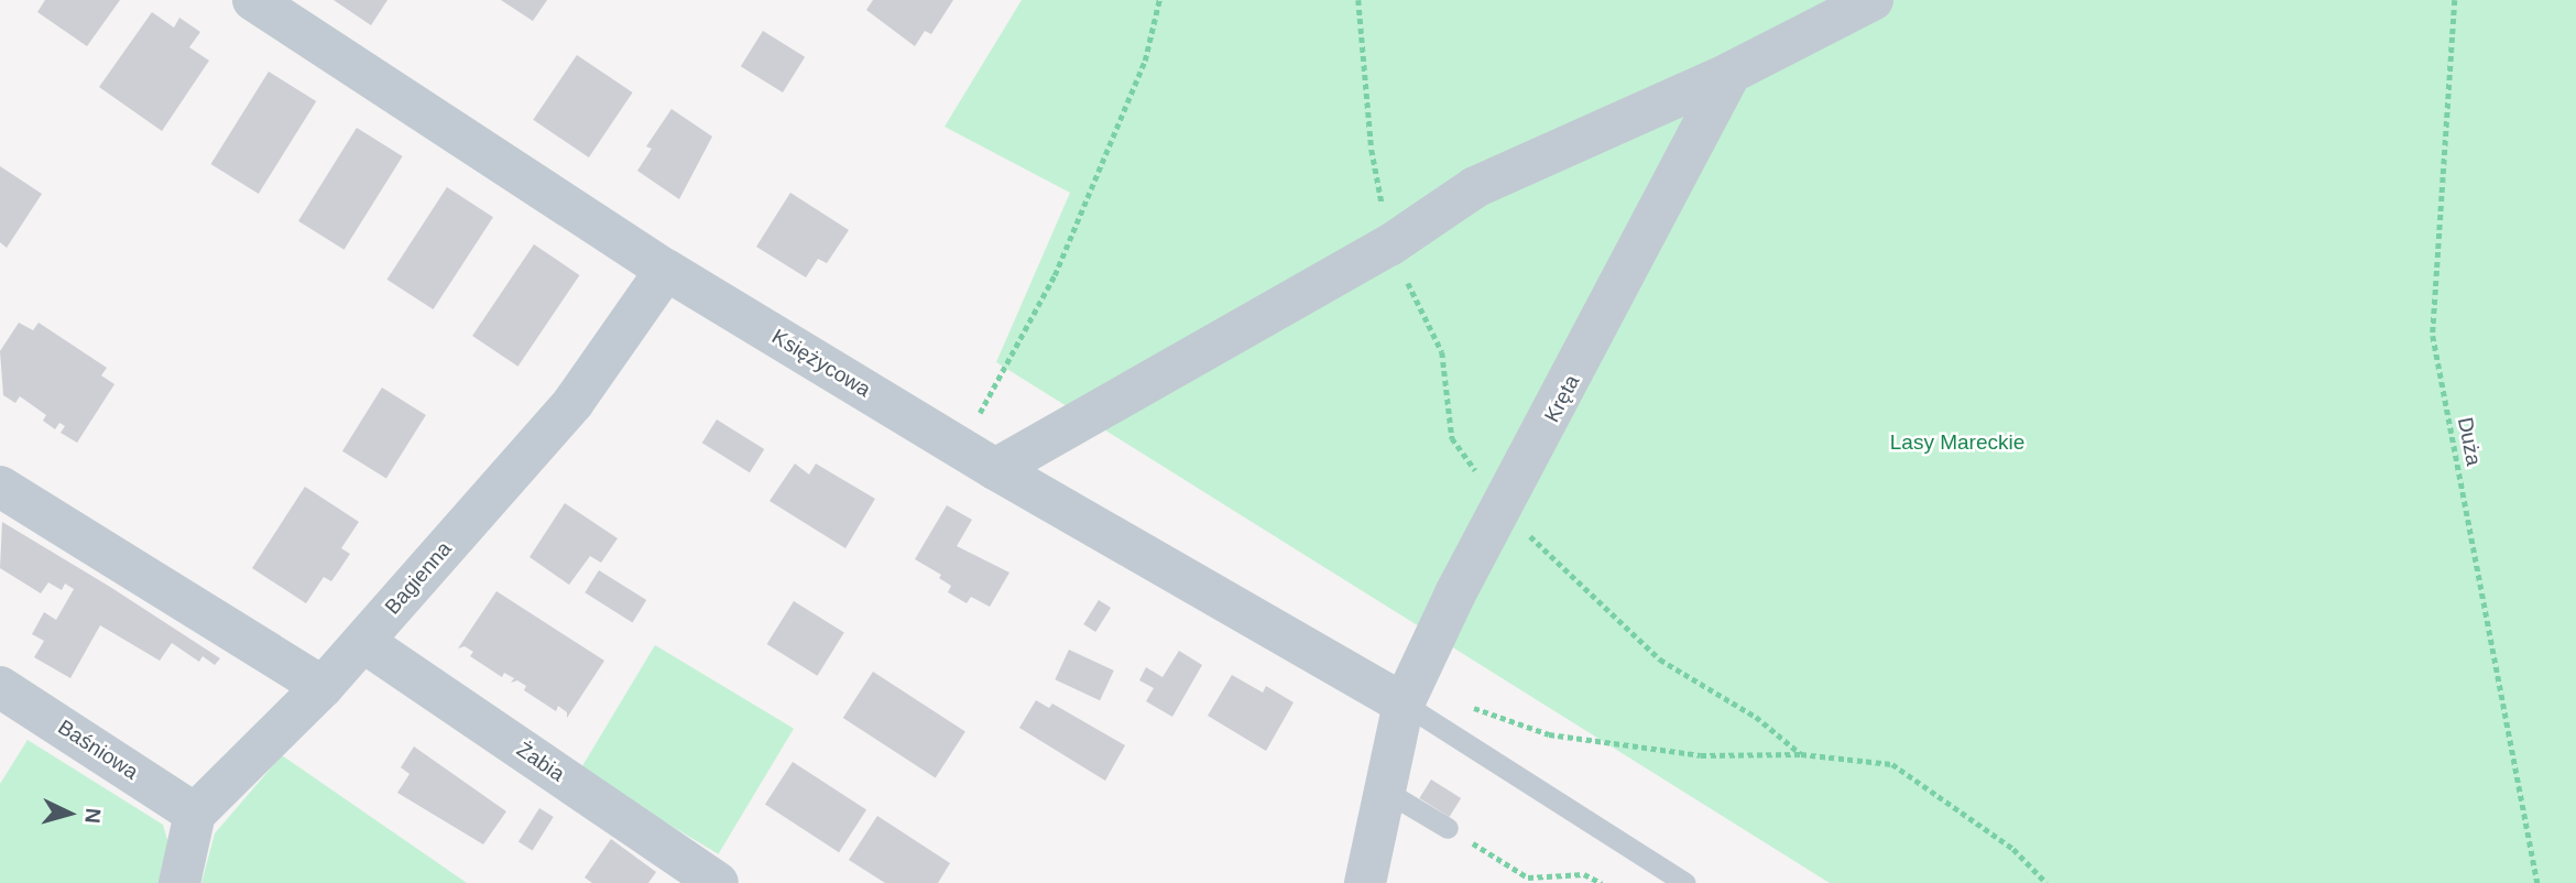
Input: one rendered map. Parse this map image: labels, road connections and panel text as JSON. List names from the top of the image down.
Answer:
{
  "streets": {
    "street": [
      "Księżycowa",
      "Kręta",
      "Bagienna",
      "Baśniowa",
      "Żabia"
    ],
    "path": ["Duża"]
  },
  "crossings": [
    ["Księżycowa", "Kręta"],
    ["Księżycowa", "Bagienna"],
    ["Bagienna", "Baśniowa"],
    ["Bagienna", "Żabia"]
  ],
  "parks": ["Lasy Mareckie"],
  "north": "right"
}
